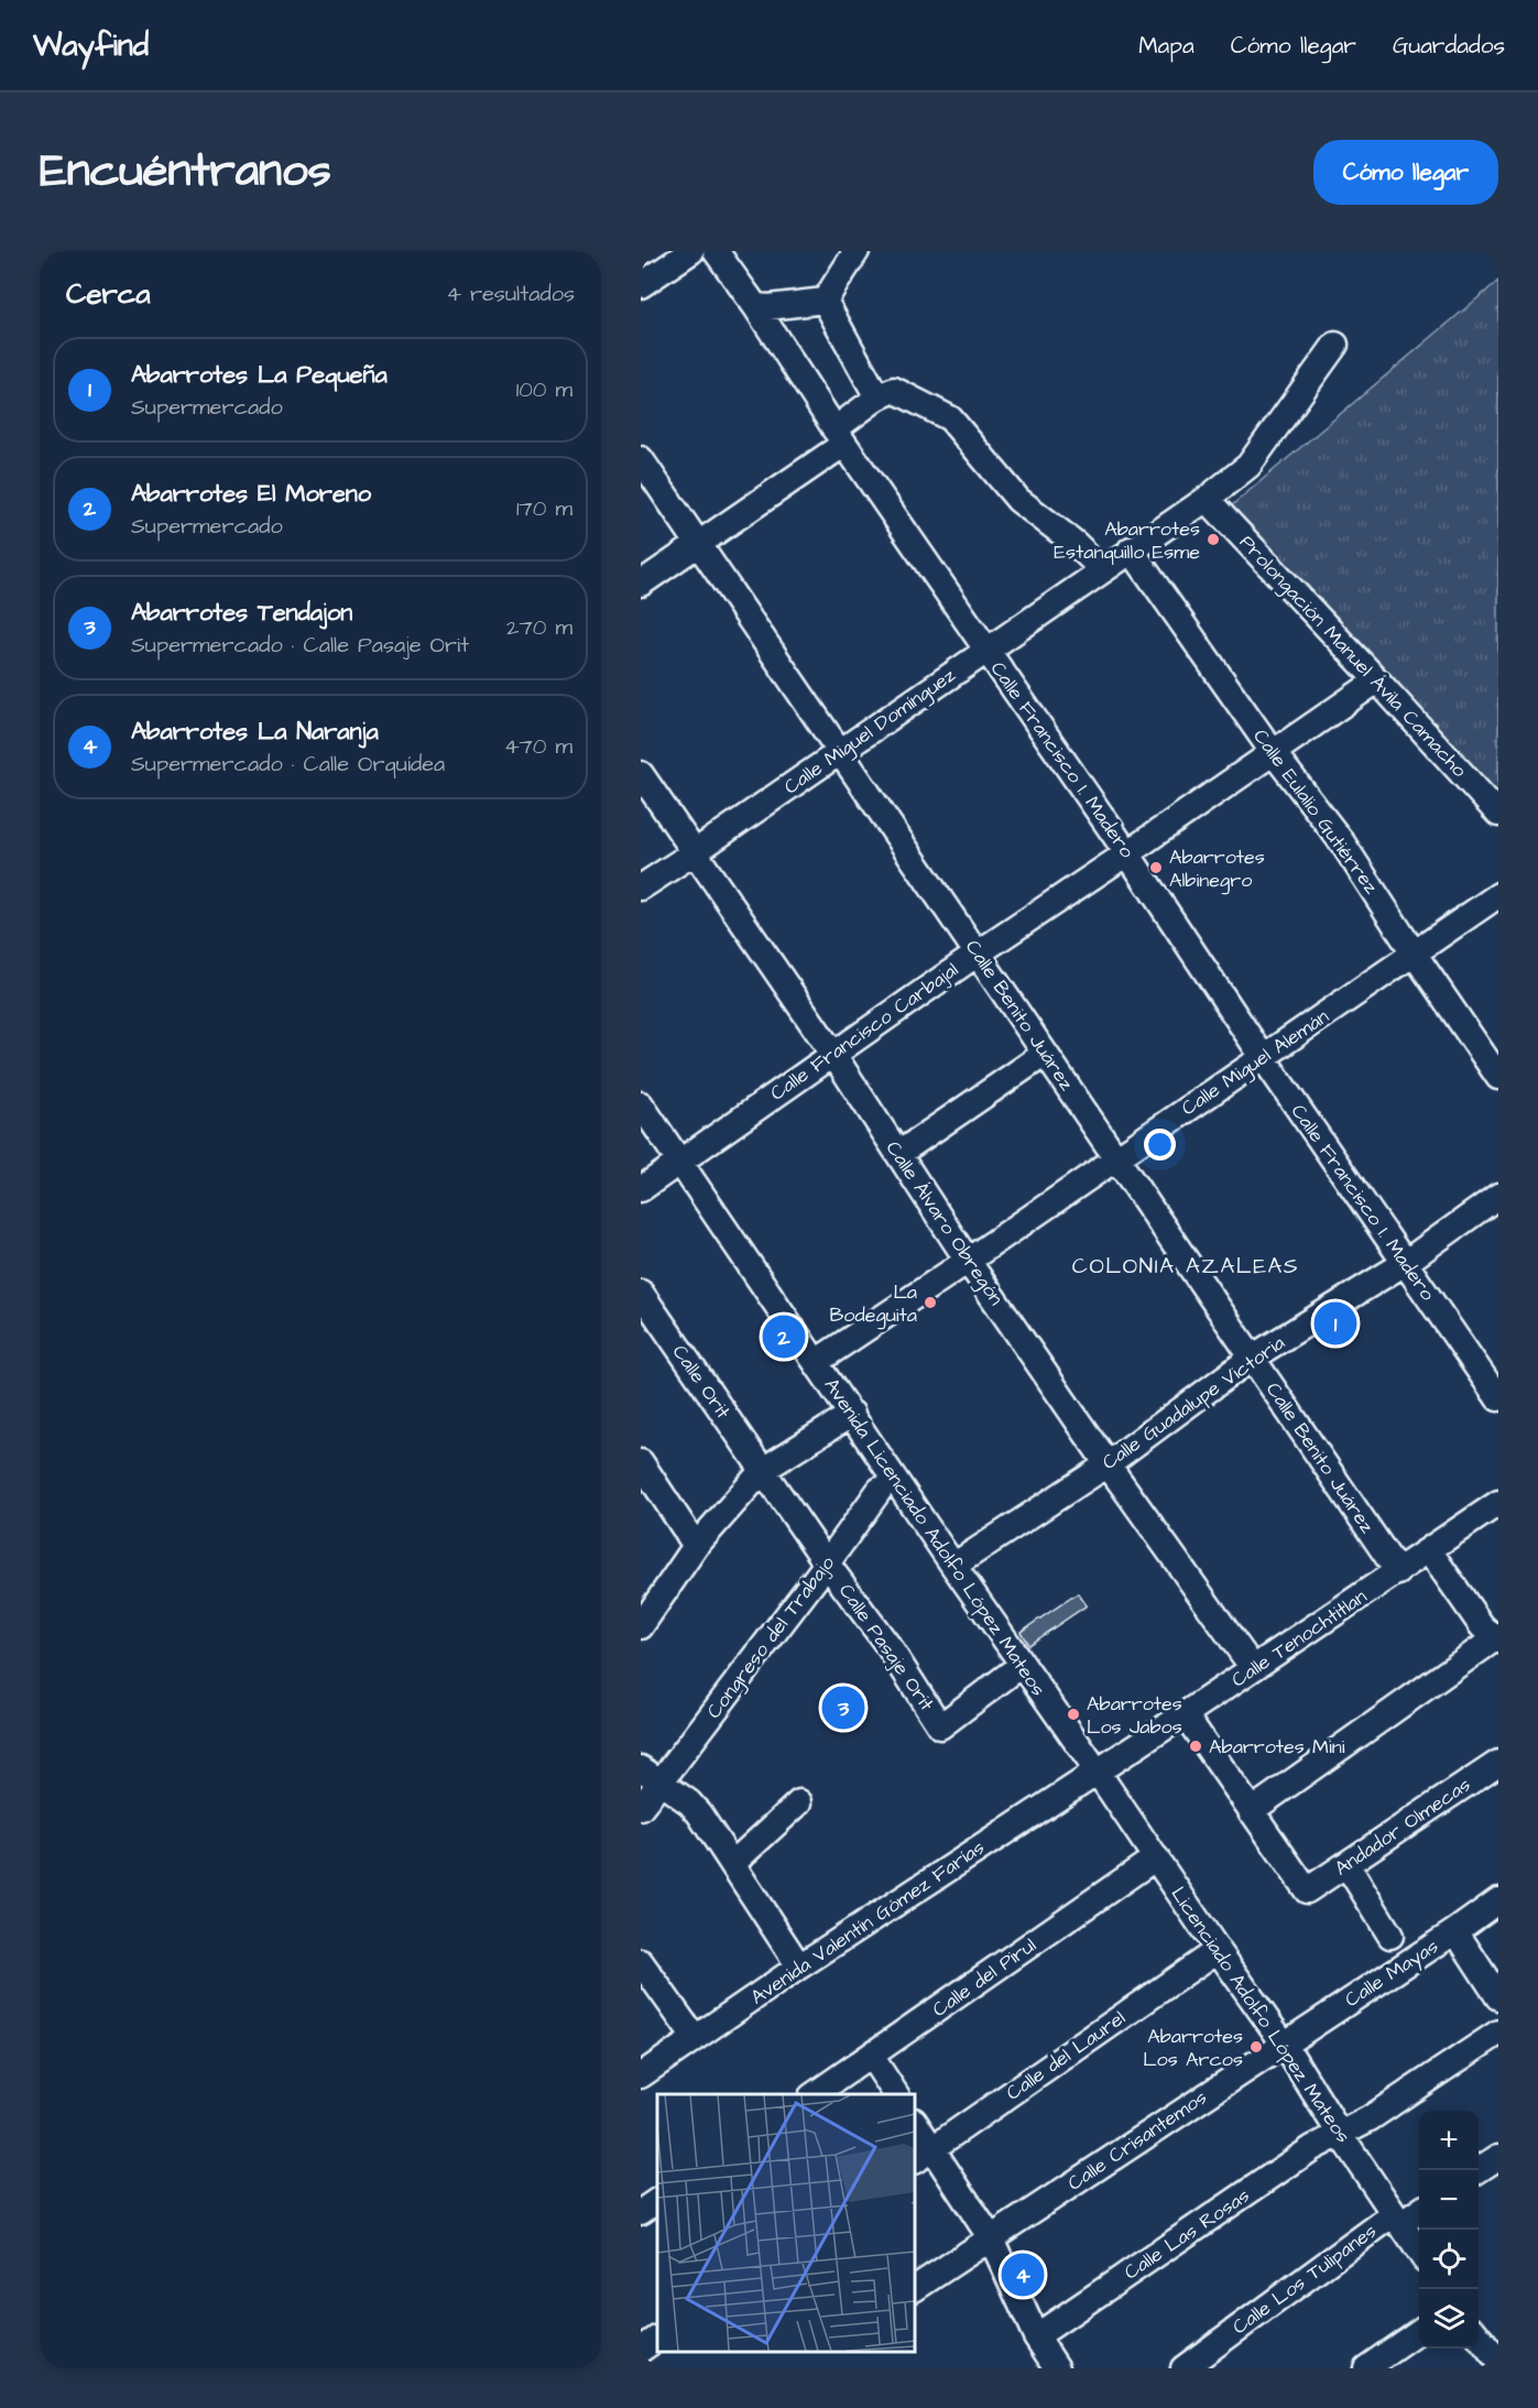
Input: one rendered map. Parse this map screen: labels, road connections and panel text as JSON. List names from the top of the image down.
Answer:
{
  "streets": {
    "street": [
      "Prolongación Manuel Ávila Camacho",
      "Calle Miguel Domínguez",
      "Calle Francisco I. Madero",
      "Calle Eulalio Gutiérrez",
      "Calle Benito Juárez",
      "Calle Francisco Carbajal",
      "Calle Miguel Alemán",
      "Calle Álvaro Obregón",
      "Calle Orit",
      "Calle Guadalupe Victoria",
      "Avenida Licenciado Adolfo López Mateos",
      "Congreso del Trabajo",
      "Calle Tenochtitlan",
      "Calle Pasaje Orit",
      "Andador Olmecas",
      "Avenida Valentín Gómez Farías",
      "Calle Mayas",
      "Calle del Pirul",
      "Licenciado Adolfo López Mateos",
      "Calle del Laurel",
      "Calle Crisantemos",
      "Calle Las Rosas",
      "Calle Los Tulipanes"
    ]
  },
  "crossings": [
    ["Prolongación Manuel Ávila Camacho", "Calle Miguel Domínguez"],
    ["Prolongación Manuel Ávila Camacho", "Calle Francisco Carbajal"],
    ["Calle Miguel Domínguez", "Calle Francisco I. Madero"],
    ["Calle Miguel Domínguez", "Calle Eulalio Gutiérrez"],
    ["Calle Miguel Domínguez", "Calle Benito Juárez"],
    ["Calle Miguel Domínguez", "Calle Álvaro Obregón"],
    ["Calle Francisco I. Madero", "Calle Francisco Carbajal"],
    ["Calle Francisco I. Madero", "Calle Miguel Alemán"],
    ["Calle Francisco I. Madero", "Calle Guadalupe Victoria"],
    ["Calle Eulalio Gutiérrez", "Calle Francisco Carbajal"],
    ["Calle Eulalio Gutiérrez", "Calle Miguel Alemán"],
    ["Calle Benito Juárez", "Calle Francisco Carbajal"],
    ["Calle Benito Juárez", "Calle Miguel Alemán"],
    ["Calle Benito Juárez", "Calle Guadalupe Victoria"],
    ["Calle Benito Juárez", "Calle Tenochtitlan"],
    ["Calle Francisco Carbajal", "Calle Álvaro Obregón"],
    ["Calle Francisco Carbajal", "Avenida Licenciado Adolfo López Mateos"],
    ["Calle Miguel Alemán", "Calle Álvaro Obregón"],
    ["Calle Miguel Alemán", "Avenida Licenciado Adolfo López Mateos"],
    ["Calle Álvaro Obregón", "Calle Guadalupe Victoria"],
    ["Calle Álvaro Obregón", "Calle Tenochtitlan"],
    ["Calle Orit", "Calle Pasaje Orit"],
    ["Calle Guadalupe Victoria", "Avenida Licenciado Adolfo López Mateos"],
    ["Avenida Licenciado Adolfo López Mateos", "Calle Tenochtitlan"],
    ["Avenida Licenciado Adolfo López Mateos", "Calle Pasaje Orit"],
    ["Avenida Licenciado Adolfo López Mateos", "Avenida Valentín Gómez Farías"],
    ["Avenida Licenciado Adolfo López Mateos", "Licenciado Adolfo López Mateos"],
    ["Congreso del Trabajo", "Calle Pasaje Orit"],
    ["Calle Tenochtitlan", "Avenida Valentín Gómez Farías"],
    ["Calle Tenochtitlan", "Licenciado Adolfo López Mateos"],
    ["Avenida Valentín Gómez Farías", "Licenciado Adolfo López Mateos"],
    ["Calle Mayas", "Licenciado Adolfo López Mateos"],
    ["Calle Mayas", "Calle Crisantemos"],
    ["Calle del Pirul", "Licenciado Adolfo López Mateos"],
    ["Licenciado Adolfo López Mateos", "Calle del Laurel"],
    ["Licenciado Adolfo López Mateos", "Calle Crisantemos"],
    ["Licenciado Adolfo López Mateos", "Calle Las Rosas"],
    ["Licenciado Adolfo López Mateos", "Calle Los Tulipanes"]
  ],
  "districts": ["COLONIA AZALEAS"],
  "places": [
    "Abarrotes Estanquillo Esme",
    "Abarrotes Albinegro",
    "La Bodeguita",
    "Abarrotes Los Jabos",
    "Abarrotes Mini",
    "Abarrotes Los Arcos"
  ],
  "page": {
    "header": "Wayfind",
    "nav": ["Mapa", "Cómo llegar", "Guardados"],
    "title": "Encuéntranos",
    "buttons": "Cómo llegar",
    "heading": ["Cerca", "4 resultados"],
    "list": [
      {
        "mark": "1",
        "name": "Abarrotes La Pequeña",
        "note": "Supermercado",
        "value": "100 m"
      },
      {
        "mark": "2",
        "name": "Abarrotes El Moreno",
        "note": "Supermercado",
        "value": "170 m"
      },
      {
        "mark": "3",
        "name": "Abarrotes Tendajon",
        "note": "Supermercado · Calle Pasaje Orit",
        "value": "270 m"
      },
      {
        "mark": "4",
        "name": "Abarrotes La Naranja",
        "note": "Supermercado · Calle Orquídea",
        "value": "470 m"
      }
    ],
    "pins": [
      "1",
      "2",
      "3",
      "4"
    ],
    "map_buttons": ["+", "−"]
  }
}
